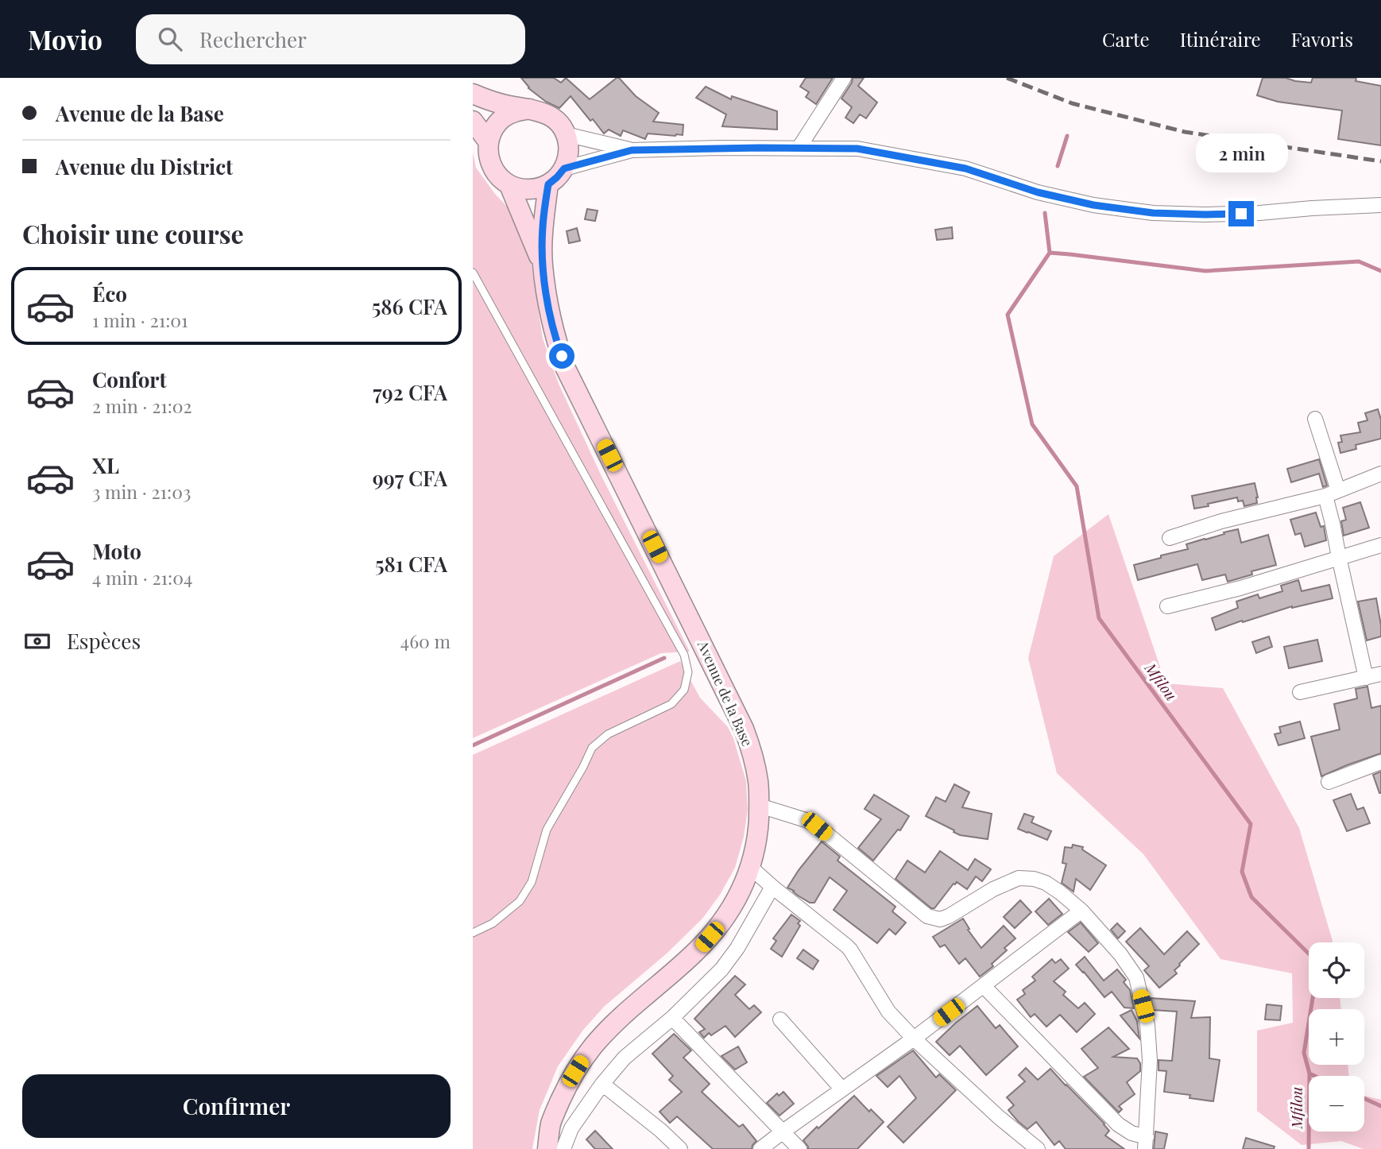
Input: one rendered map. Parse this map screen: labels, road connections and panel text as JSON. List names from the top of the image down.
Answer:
{
  "streets": {
    "main road": ["Avenue de la Base"]
  },
  "water": ["Mfilou"],
  "page": {
    "header": "Movio",
    "search": "Rechercher",
    "nav": ["Carte", "Itinéraire", "Favoris"],
    "banner": ["Avenue de la Base", "Avenue du District"],
    "bubble": "2 min",
    "heading": "Choisir une course",
    "list": [
      {
        "name": "Éco",
        "note": "1 min · 21:01",
        "value": "586 CFA"
      },
      {
        "name": "Confort",
        "note": "2 min · 21:02",
        "value": "792 CFA"
      },
      {
        "name": "XL",
        "note": "3 min · 21:03",
        "value": "997 CFA"
      },
      {
        "name": "Moto",
        "note": "4 min · 21:04",
        "value": "581 CFA"
      }
    ],
    "pay": ["Espèces", "460 m"],
    "map_buttons": ["+", "−"],
    "buttons": "Confirmer"
  }
}
